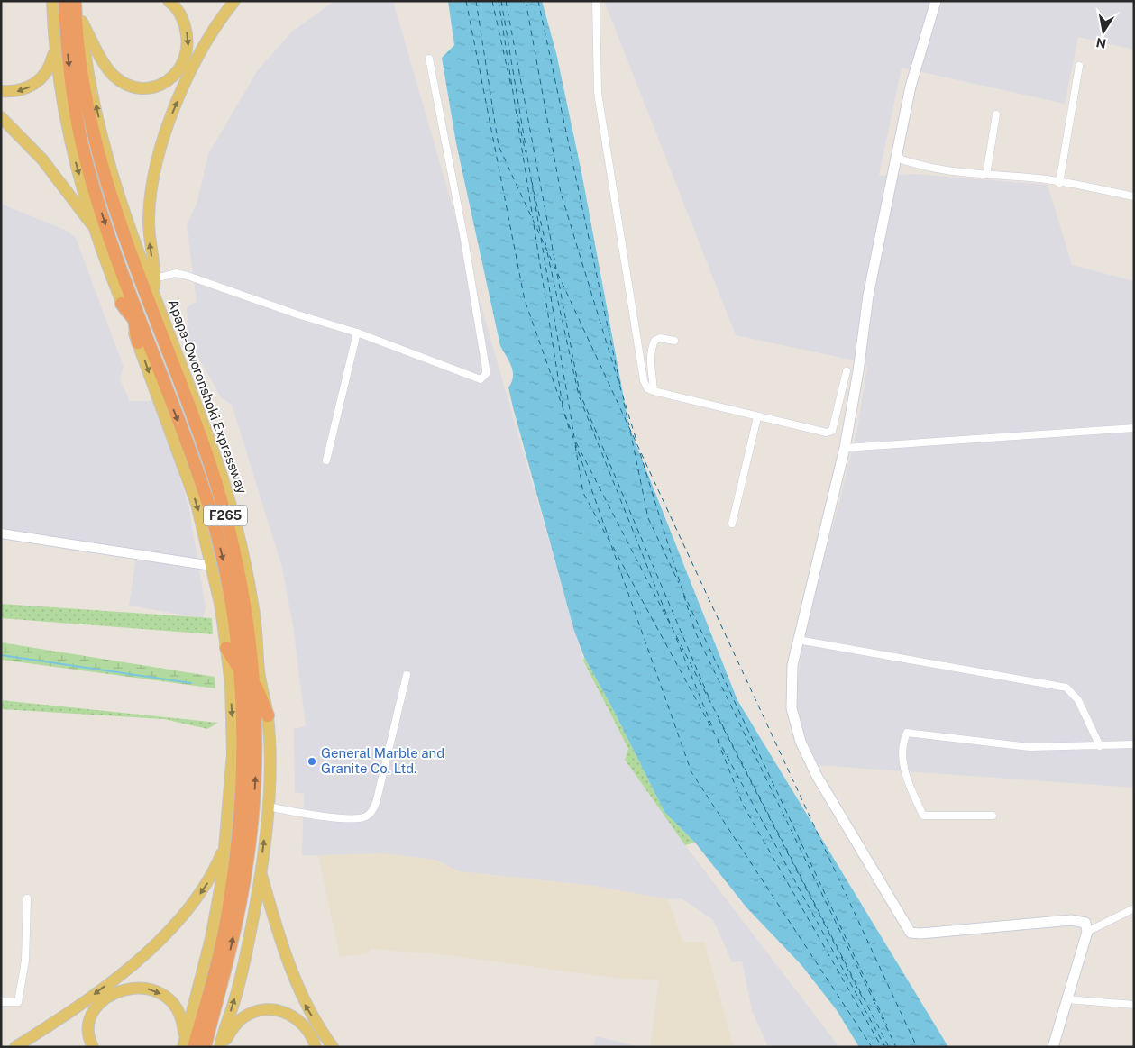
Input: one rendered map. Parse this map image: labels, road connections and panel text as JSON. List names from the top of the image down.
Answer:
{
  "streets": {
    "highway": ["Apapa-Oworonshoki Expressway", "F265"]
  },
  "places": ["General Marble and Granite Co. Ltd."],
  "north": "bottom"
}
